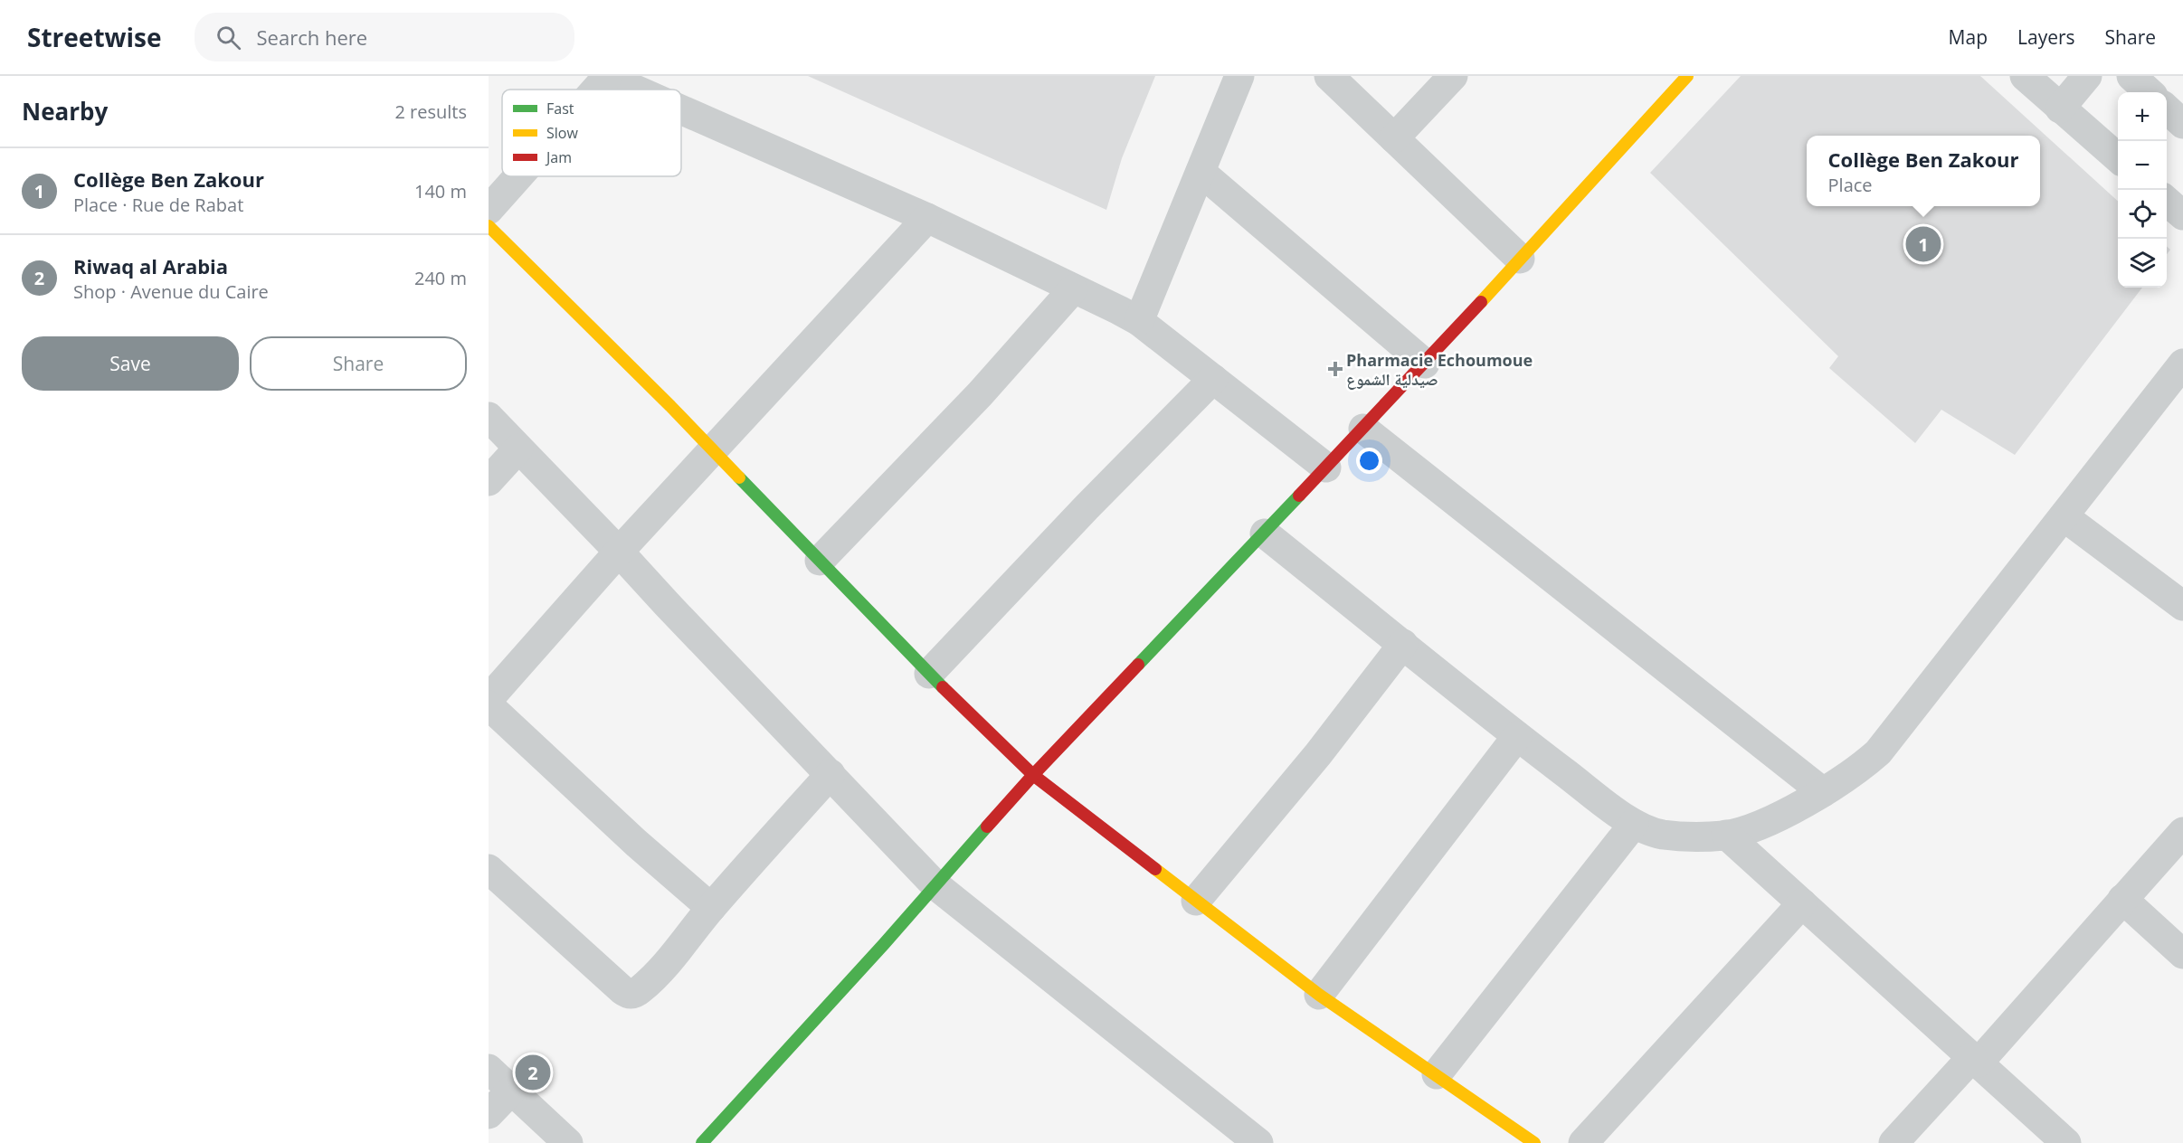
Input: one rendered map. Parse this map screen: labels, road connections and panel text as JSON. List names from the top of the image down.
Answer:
{
  "places": {
    "health": ["Pharmacie Echoumoue صيدلية الشموع"]
  },
  "legend": ["Fast", "Slow", "Jam"],
  "page": {
    "header": "Streetwise",
    "search": "Search here",
    "nav": ["Map", "Layers", "Share"],
    "heading": ["Nearby", "2 results"],
    "map_buttons": ["+", "−"],
    "popup": ["Collège Ben Zakour", "Place"],
    "list": [
      {
        "mark": "1",
        "name": "Collège Ben Zakour",
        "note": "Place · Rue de Rabat",
        "value": "140 m"
      },
      {
        "mark": "2",
        "name": "Riwaq al Arabia",
        "note": "Shop · Avenue du Caire",
        "value": "240 m"
      }
    ],
    "pins": ["1", "2"],
    "buttons": ["Save", "Share"]
  }
}
